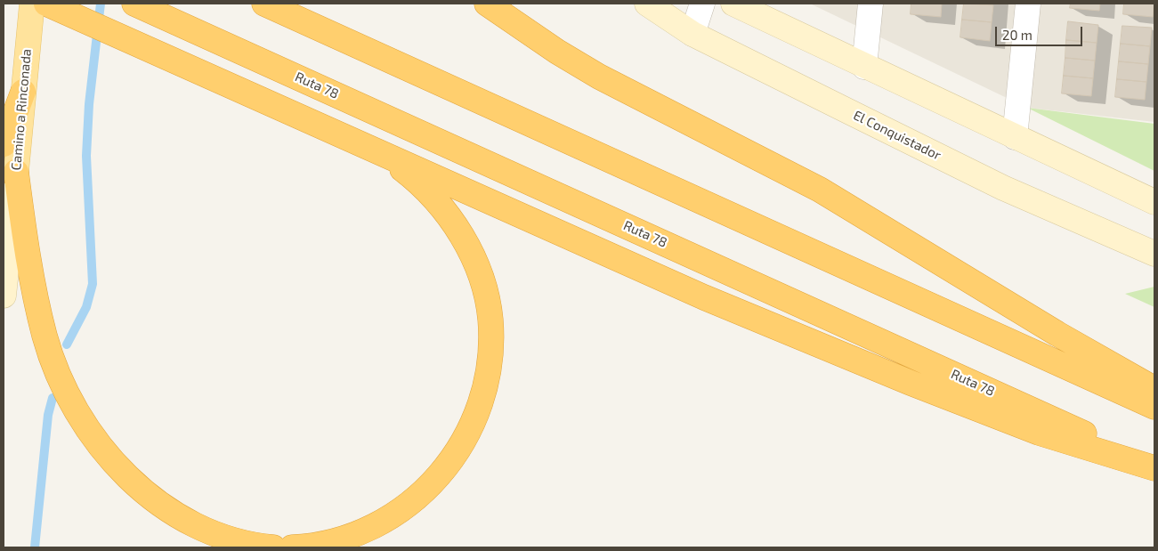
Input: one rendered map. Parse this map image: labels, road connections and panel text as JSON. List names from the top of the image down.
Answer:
{
  "streets": {
    "highway": ["Ruta 78"],
    "main road": ["Camino a Rinconada", "El Conquistador"]
  },
  "scale_bar": "20 m"
}
